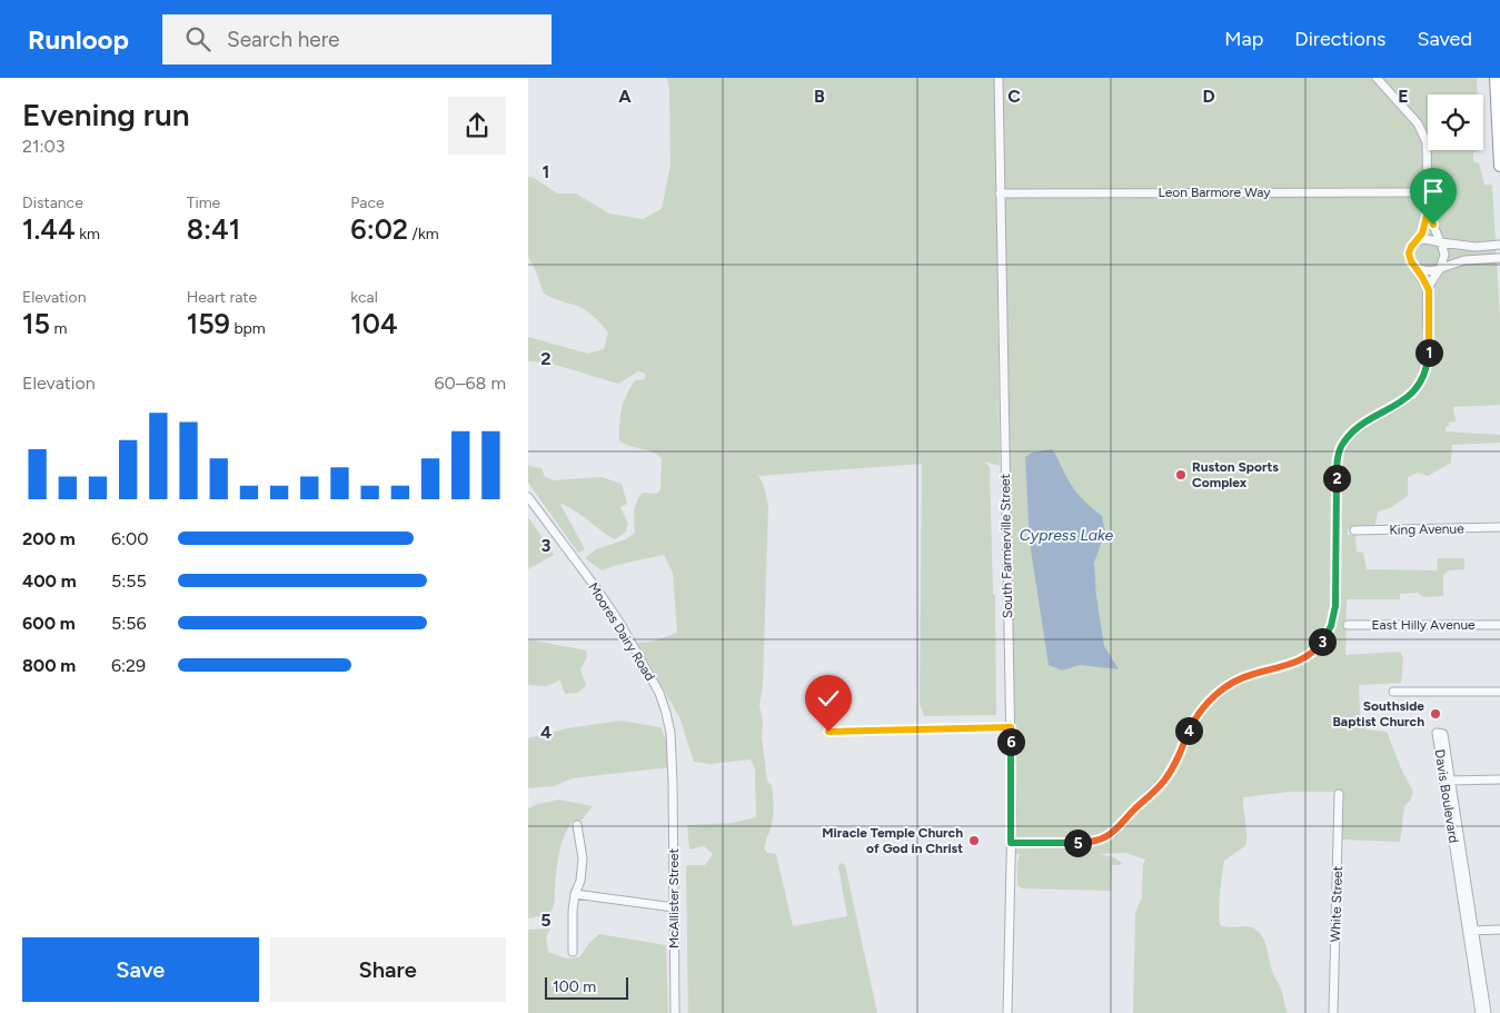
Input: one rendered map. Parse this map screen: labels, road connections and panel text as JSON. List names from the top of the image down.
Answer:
{
  "streets": {
    "street": [
      "Leon Barmore Way",
      "King Avenue",
      "South Farmerville Street",
      "East Hilly Avenue",
      "Moores Dairy Road",
      "Davis Boulevard",
      "McAllister Street",
      "White Street"
    ]
  },
  "crossings": [
    ["Leon Barmore Way", "South Farmerville Street"],
    ["Moores Dairy Road", "McAllister Street"]
  ],
  "water": ["Cypress Lake"],
  "places": ["Ruston Sports Complex", "Southside Baptist Church", "Miracle Temple Church of God in Christ"],
  "scale_bar": "100 m",
  "page": {
    "header": "Runloop",
    "search": "Search here",
    "nav": ["Map", "Directions", "Saved"],
    "heading": ["Evening run", "21:03"],
    "stats": [
      ["Distance", "1.44 km"],
      ["Time", "8:41"],
      ["Pace", "6:02 /km"],
      ["Elevation", "15 m"],
      ["Heart rate", "159 bpm"],
      ["kcal", "104"]
    ],
    "pins": [
      "1",
      "2",
      "3",
      "4",
      "6",
      "5"
    ],
    "chart": ["Elevation", "60–68 m"],
    "list": [
      {
        "name": "200 m",
        "note": "6:00"
      },
      {
        "name": "400 m",
        "note": "5:55"
      },
      {
        "name": "600 m",
        "note": "5:56"
      },
      {
        "name": "800 m",
        "note": "6:29"
      }
    ],
    "buttons": ["Save", "Share"],
    "scale": "100 m"
  },
  "grid": {
    "columns": [
      "A",
      "B",
      "C",
      "D",
      "E"
    ],
    "rows": [
      "1",
      "2",
      "3",
      "4",
      "5"
    ]
  }
}
